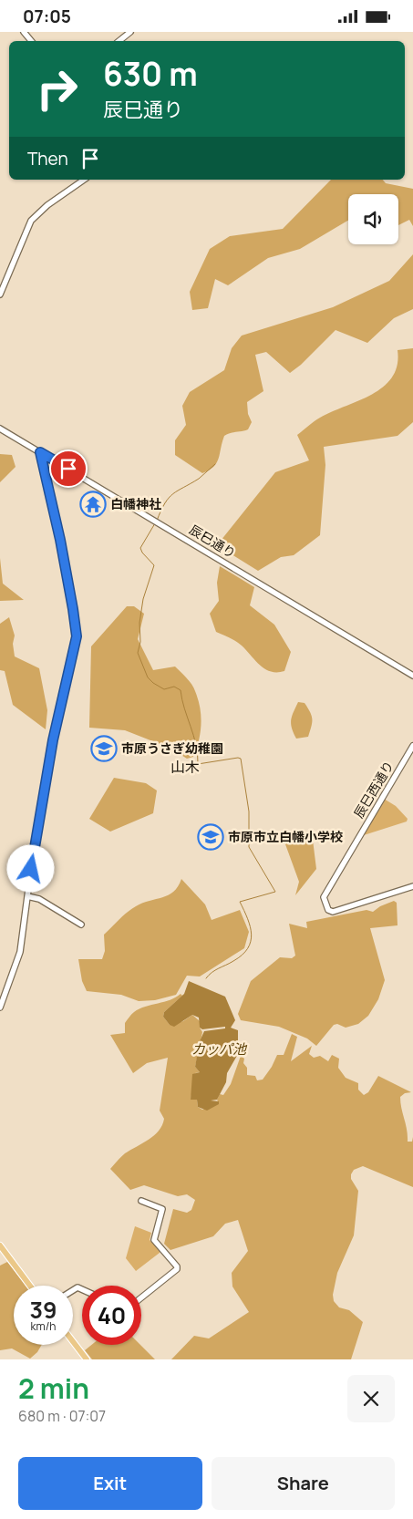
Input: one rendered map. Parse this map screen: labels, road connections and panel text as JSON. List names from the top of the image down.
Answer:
{
  "streets": {
    "street": ["辰巳通り", "辰巳西通り"]
  },
  "districts": ["山木"],
  "water": ["カッパ池"],
  "places": {
    "temple": ["白幡神社"],
    "school or university": ["市原うさぎ幼稚園", "市原市立白幡小学校"]
  },
  "page": {
    "status": "07:05",
    "turn": ["630 m", "辰巳通り"],
    "then": "Then",
    "speed": "39 km/h",
    "limit": "40",
    "heading": ["2 min", "680 m · 07:07"],
    "buttons": ["Exit", "Share"]
  }
}
